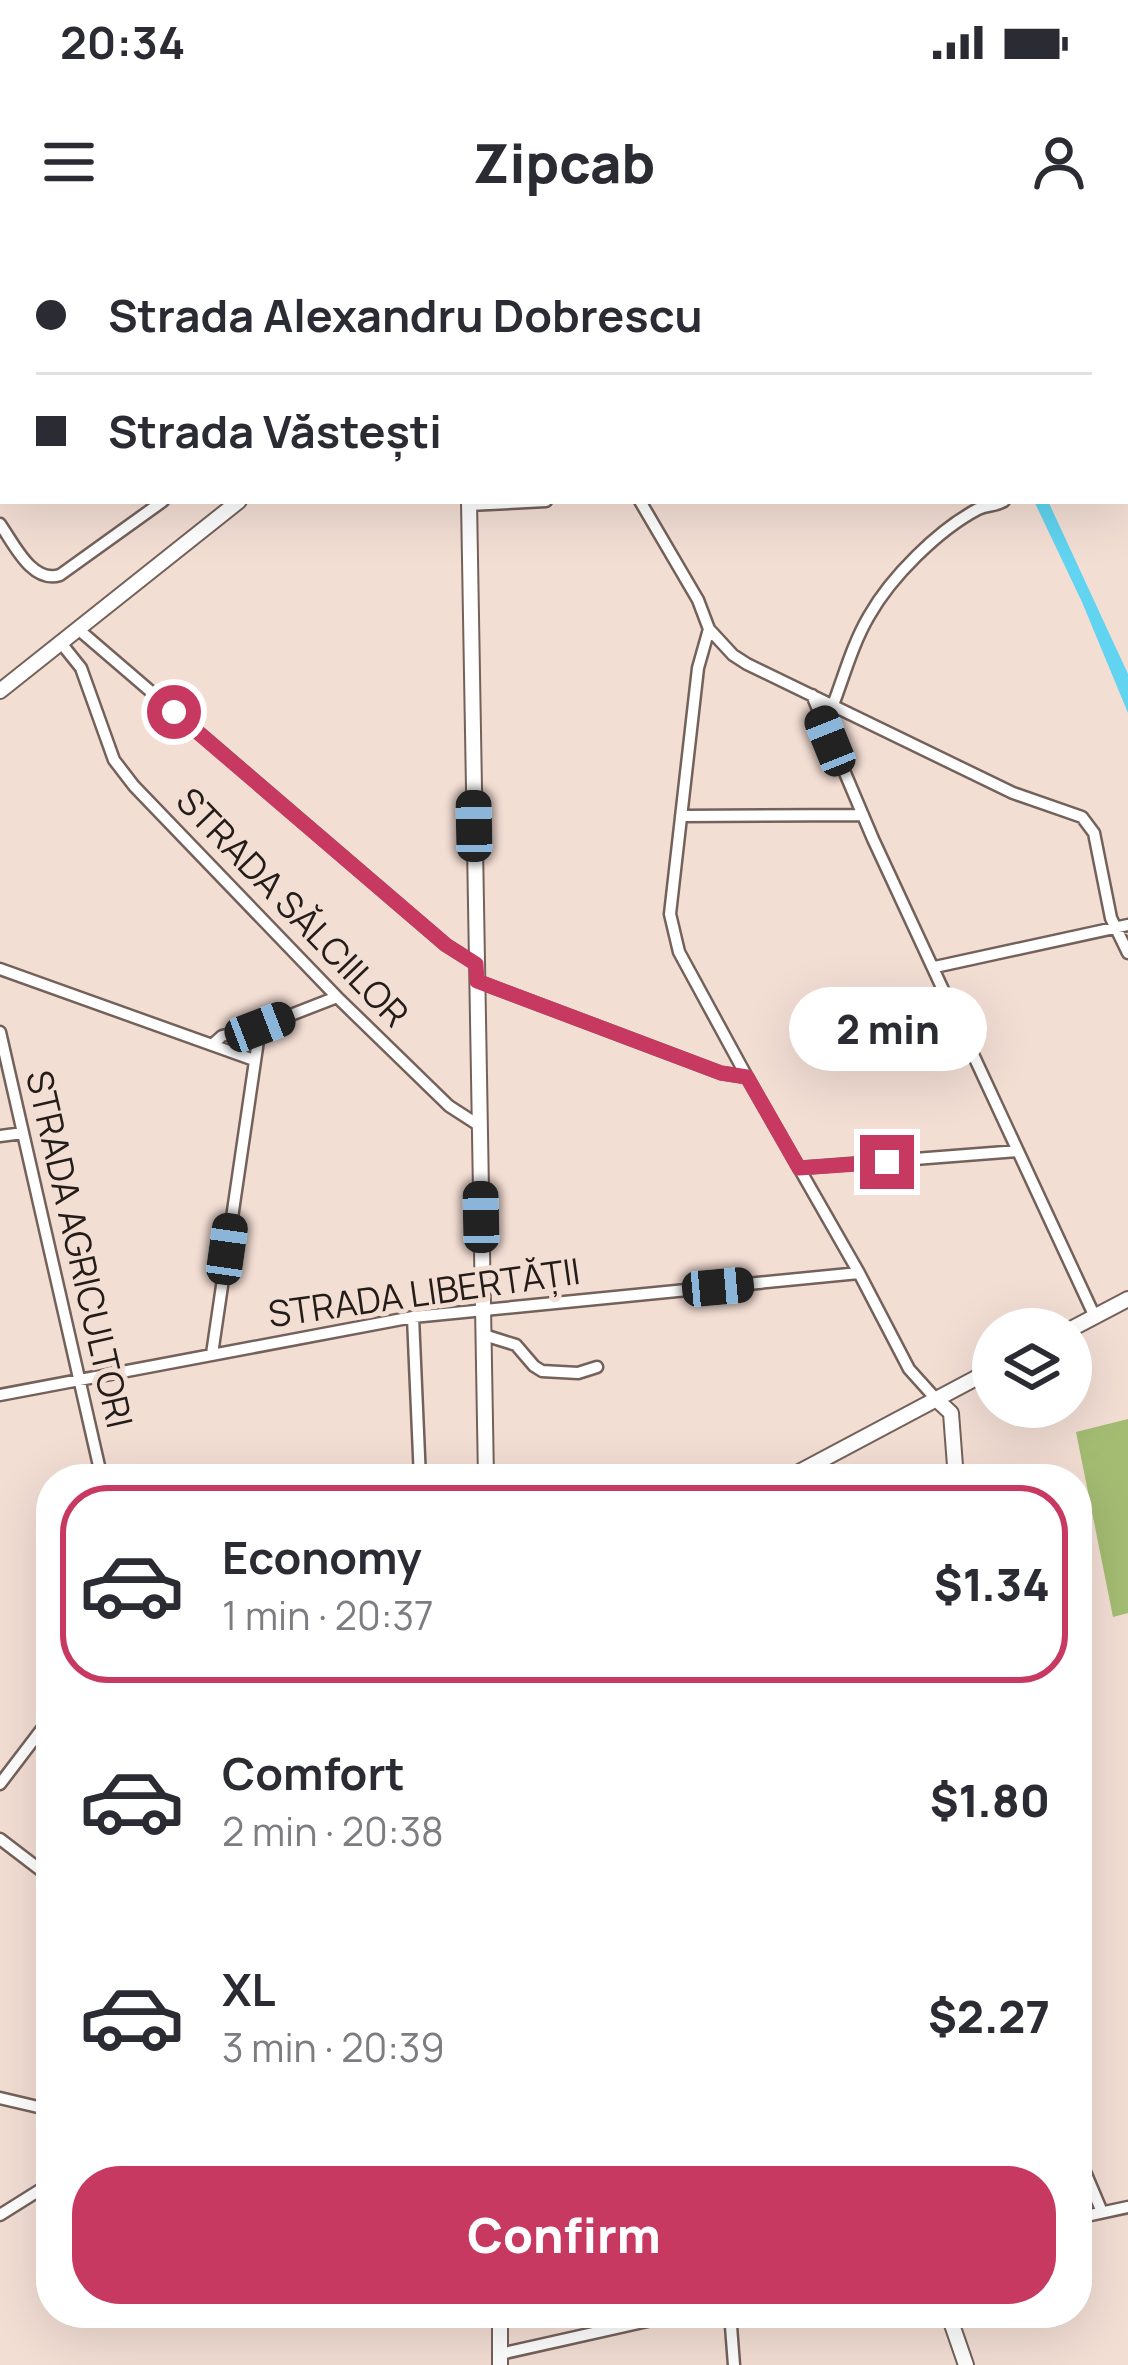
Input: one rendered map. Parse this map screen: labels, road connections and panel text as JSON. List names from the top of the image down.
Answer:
{
  "streets": {
    "street": ["STRADA SĂLCIILOR", "STRADA AGRICULTORI", "STRADA LIBERTĂȚII"]
  },
  "crossings": [
    ["STRADA AGRICULTORI", "STRADA LIBERTĂȚII"]
  ],
  "page": {
    "status": "20:34",
    "header": "Zipcab",
    "banner": ["Strada Alexandru Dobrescu", "Strada Văstești"],
    "bubble": "2 min",
    "list": [
      {
        "name": "Economy",
        "note": "1 min · 20:37",
        "value": "$1.34"
      },
      {
        "name": "Comfort",
        "note": "2 min · 20:38",
        "value": "$1.80"
      },
      {
        "name": "XL",
        "note": "3 min · 20:39",
        "value": "$2.27"
      }
    ],
    "buttons": "Confirm"
  }
}
